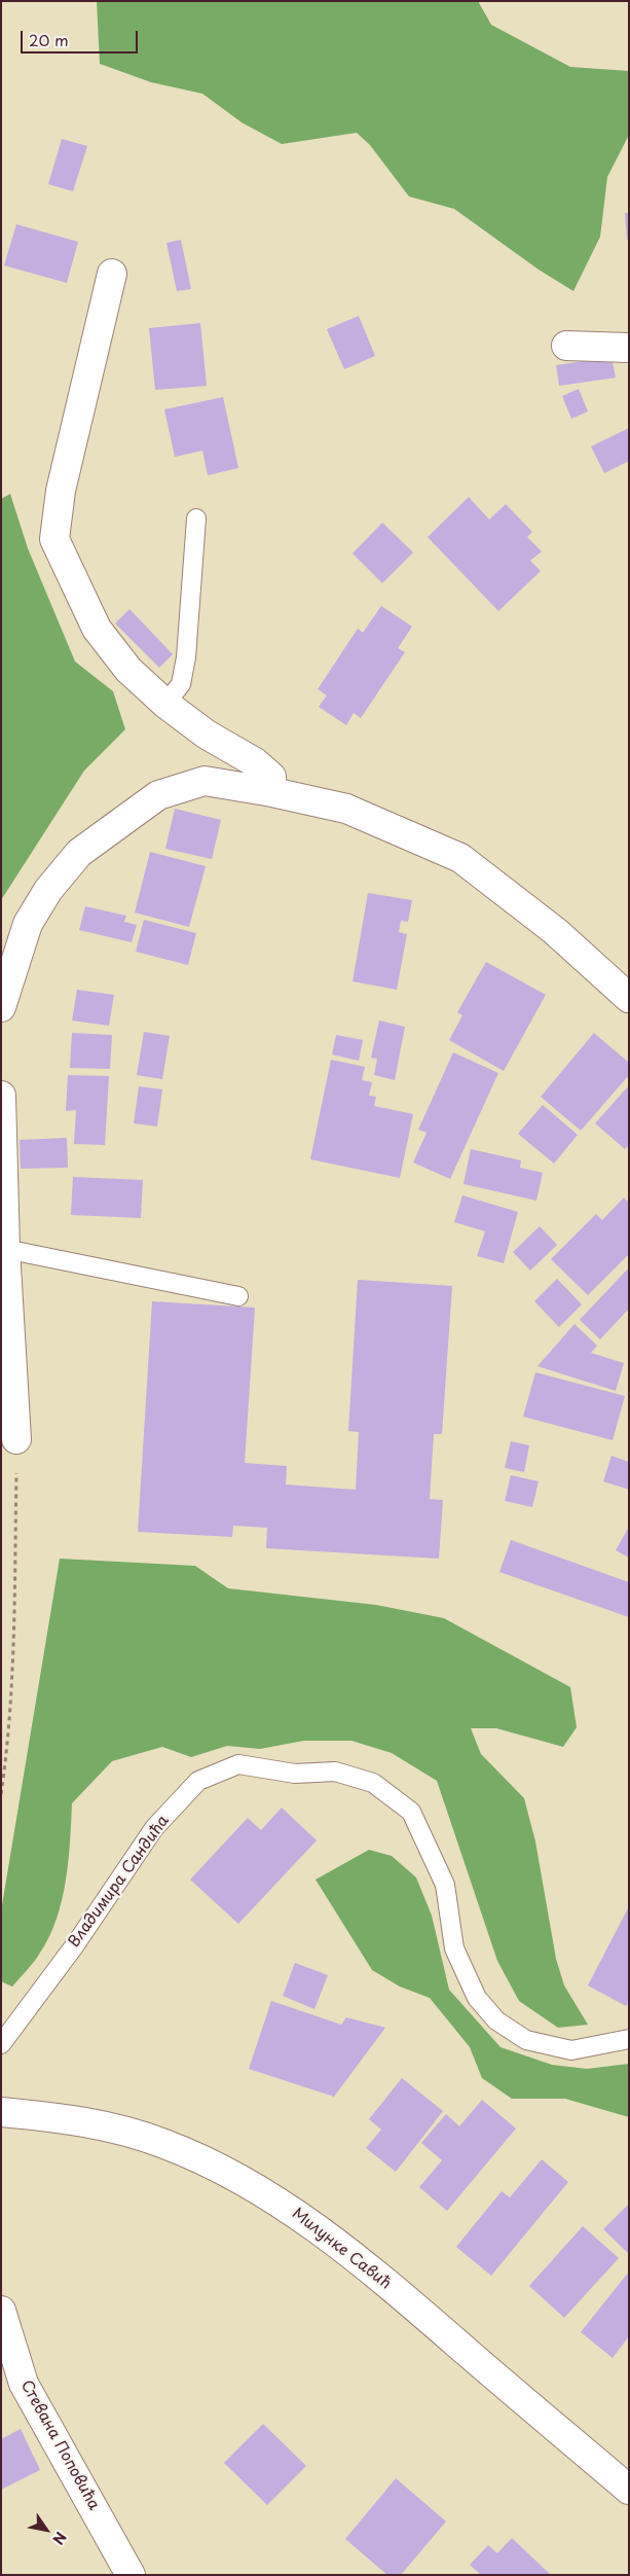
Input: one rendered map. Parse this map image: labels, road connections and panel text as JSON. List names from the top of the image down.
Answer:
{
  "streets": {
    "street": ["Милунке Савић", "Стевана Поповића"],
    "lane": ["Владимира Сандића"]
  },
  "scale_bar": "20 m",
  "north": "bottom right"
}
